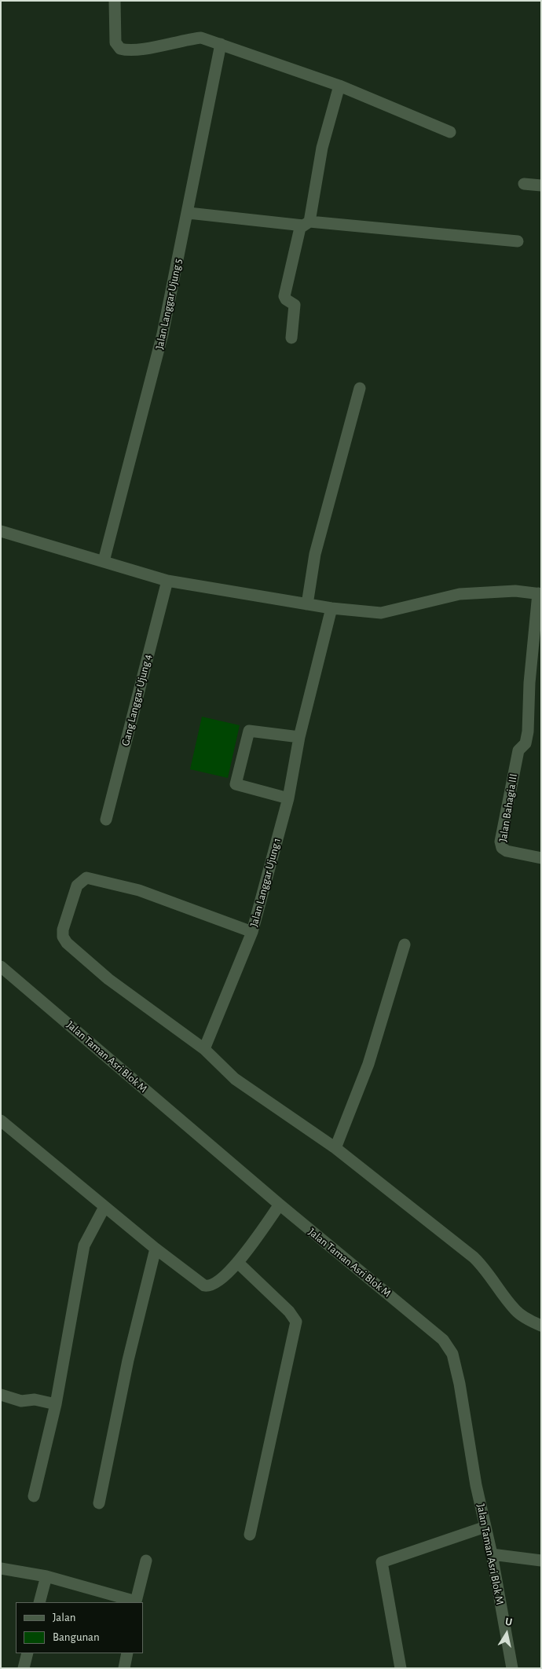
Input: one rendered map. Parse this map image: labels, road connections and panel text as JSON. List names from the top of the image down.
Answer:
{
  "streets": {
    "street": [
      "Jalan Langgar Ujung 5",
      "Gang Langgar Ujung 4",
      "Jalan Bahagia III",
      "Jalan Langgar Ujung 1",
      "Jalan Taman Asri Blok M"
    ]
  },
  "legend": ["Jalan", "Bangunan"],
  "north": "top"
}
